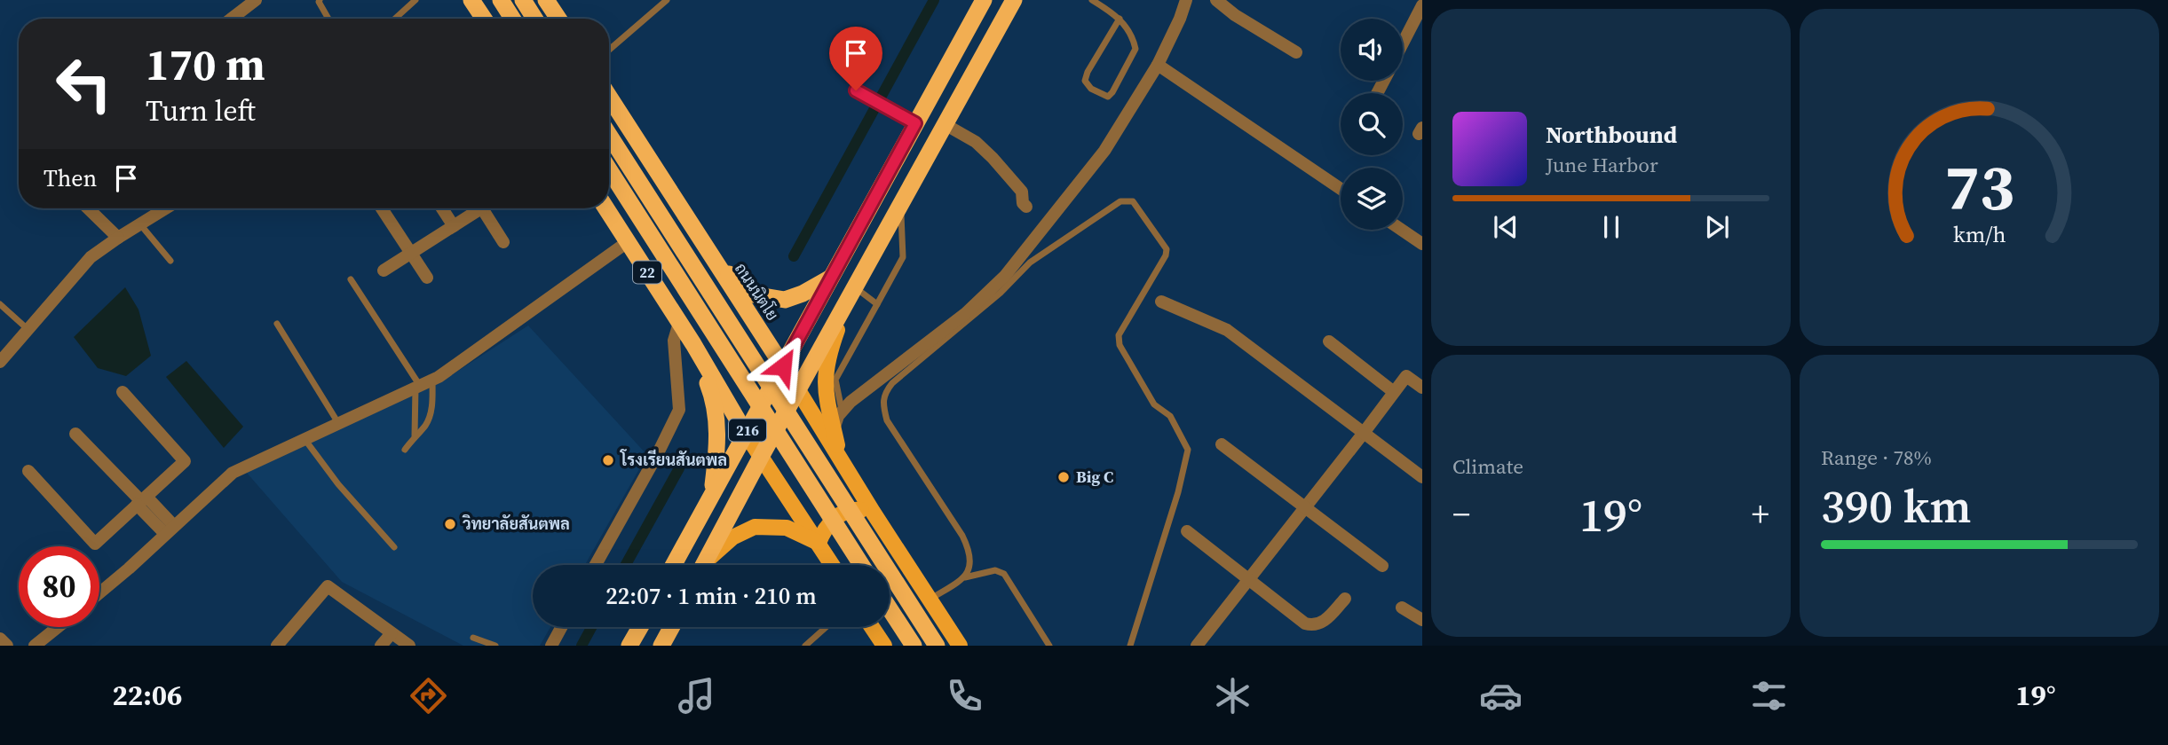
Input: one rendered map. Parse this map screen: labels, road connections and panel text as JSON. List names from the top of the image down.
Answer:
{
  "streets": {
    "highway": ["22", "ถนนนิตโย", "216"]
  },
  "crossings": [
    ["22", "216"],
    ["ถนนนิตโย", "216"]
  ],
  "places": ["โรงเรียนสันตพล", "Big C", "วิทยาลัยสันตพล"],
  "page": {
    "turn": ["170 m", "Turn left"],
    "song": ["Northbound", "June Harbor"],
    "then": "Then",
    "tile": [
      "Climate",
      ["Range · 78%", "390 km"]
    ],
    "heat": ["−", "19°", "+"],
    "limit": "80",
    "trip": "22:07 · 1 min · 210 m",
    "tabs": ["22:06", "19°"],
    "gauge": ["73", "km/h"]
  }
}
